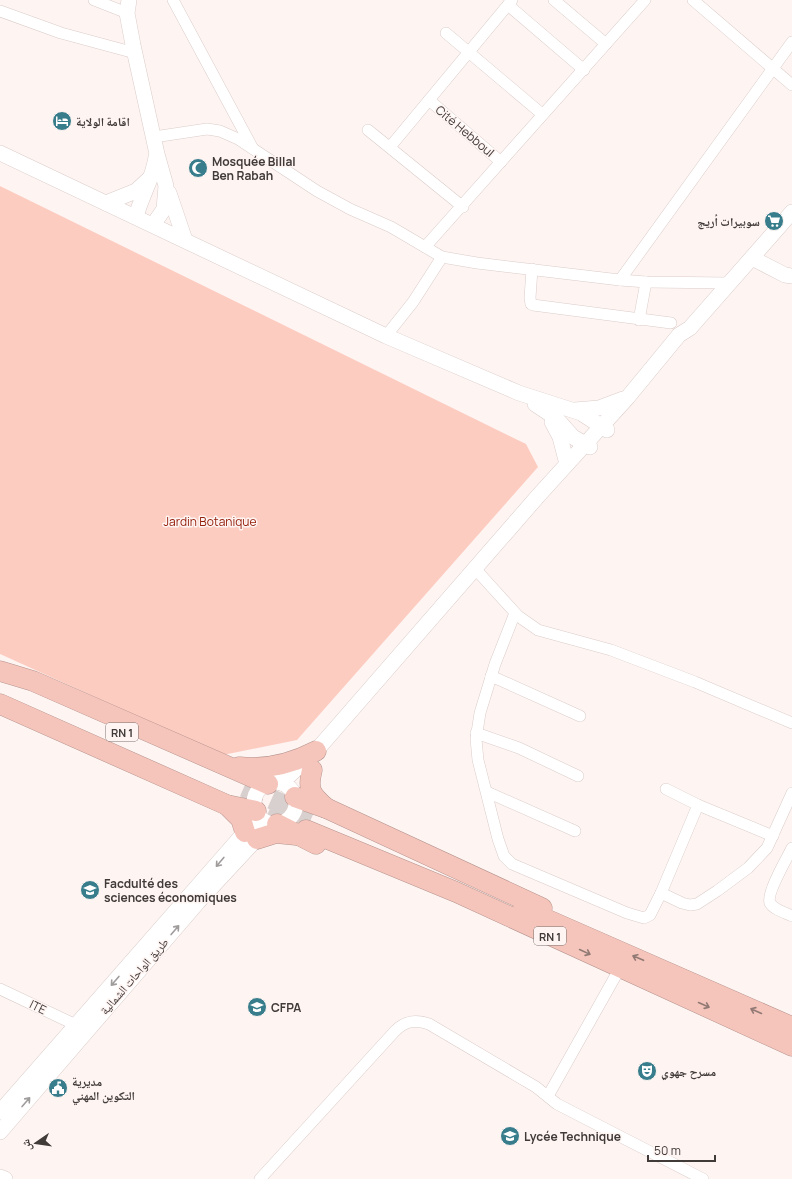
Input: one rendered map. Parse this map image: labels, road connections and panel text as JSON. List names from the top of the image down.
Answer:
{
  "streets": {
    "highway": ["RN 1"],
    "main road": ["طريق الواحات الشمالية"],
    "street": ["Cité Hebboul", "ITE"]
  },
  "crossings": [
    ["طريق الواحات الشمالية", "ITE"]
  ],
  "parks": ["Jardin Botanique"],
  "places": {
    "hotel": ["اقامة الولاية"],
    "mosque": ["Mosquée Billal Ben Rabah"],
    "supermarket": ["سوبيرات أريج"],
    "school or university": ["Facdulté des sciences économiques", "CFPA", "Lycée Technique"],
    "theatre": ["مسرح جهوي"],
    "public building": ["مديرية التكوين المهني"]
  },
  "scale_bar": "50 m",
  "north": "left"
}
